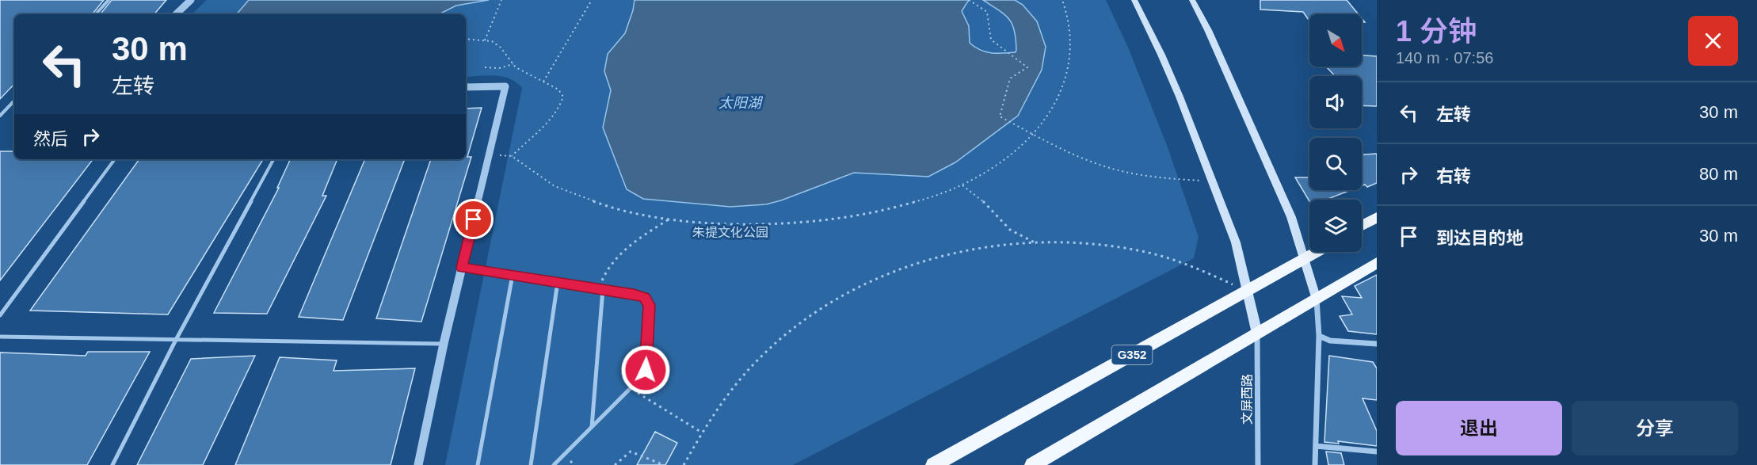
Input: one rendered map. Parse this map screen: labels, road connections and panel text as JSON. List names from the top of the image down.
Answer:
{
  "streets": {
    "highway": ["G352"],
    "street": ["文屏西路"]
  },
  "water": ["太阳湖"],
  "parks": ["朱提文化公园"],
  "north": "bottom right",
  "page": {
    "heading": ["1 分钟", "140 m · 07:56"],
    "turn": ["30 m", "左转"],
    "list": [
      {
        "name": "左转",
        "value": "30 m"
      },
      {
        "name": "右转",
        "value": "80 m"
      },
      {
        "name": "到达目的地",
        "value": "30 m"
      }
    ],
    "then": "然后",
    "buttons": ["退出", "分享"]
  }
}
